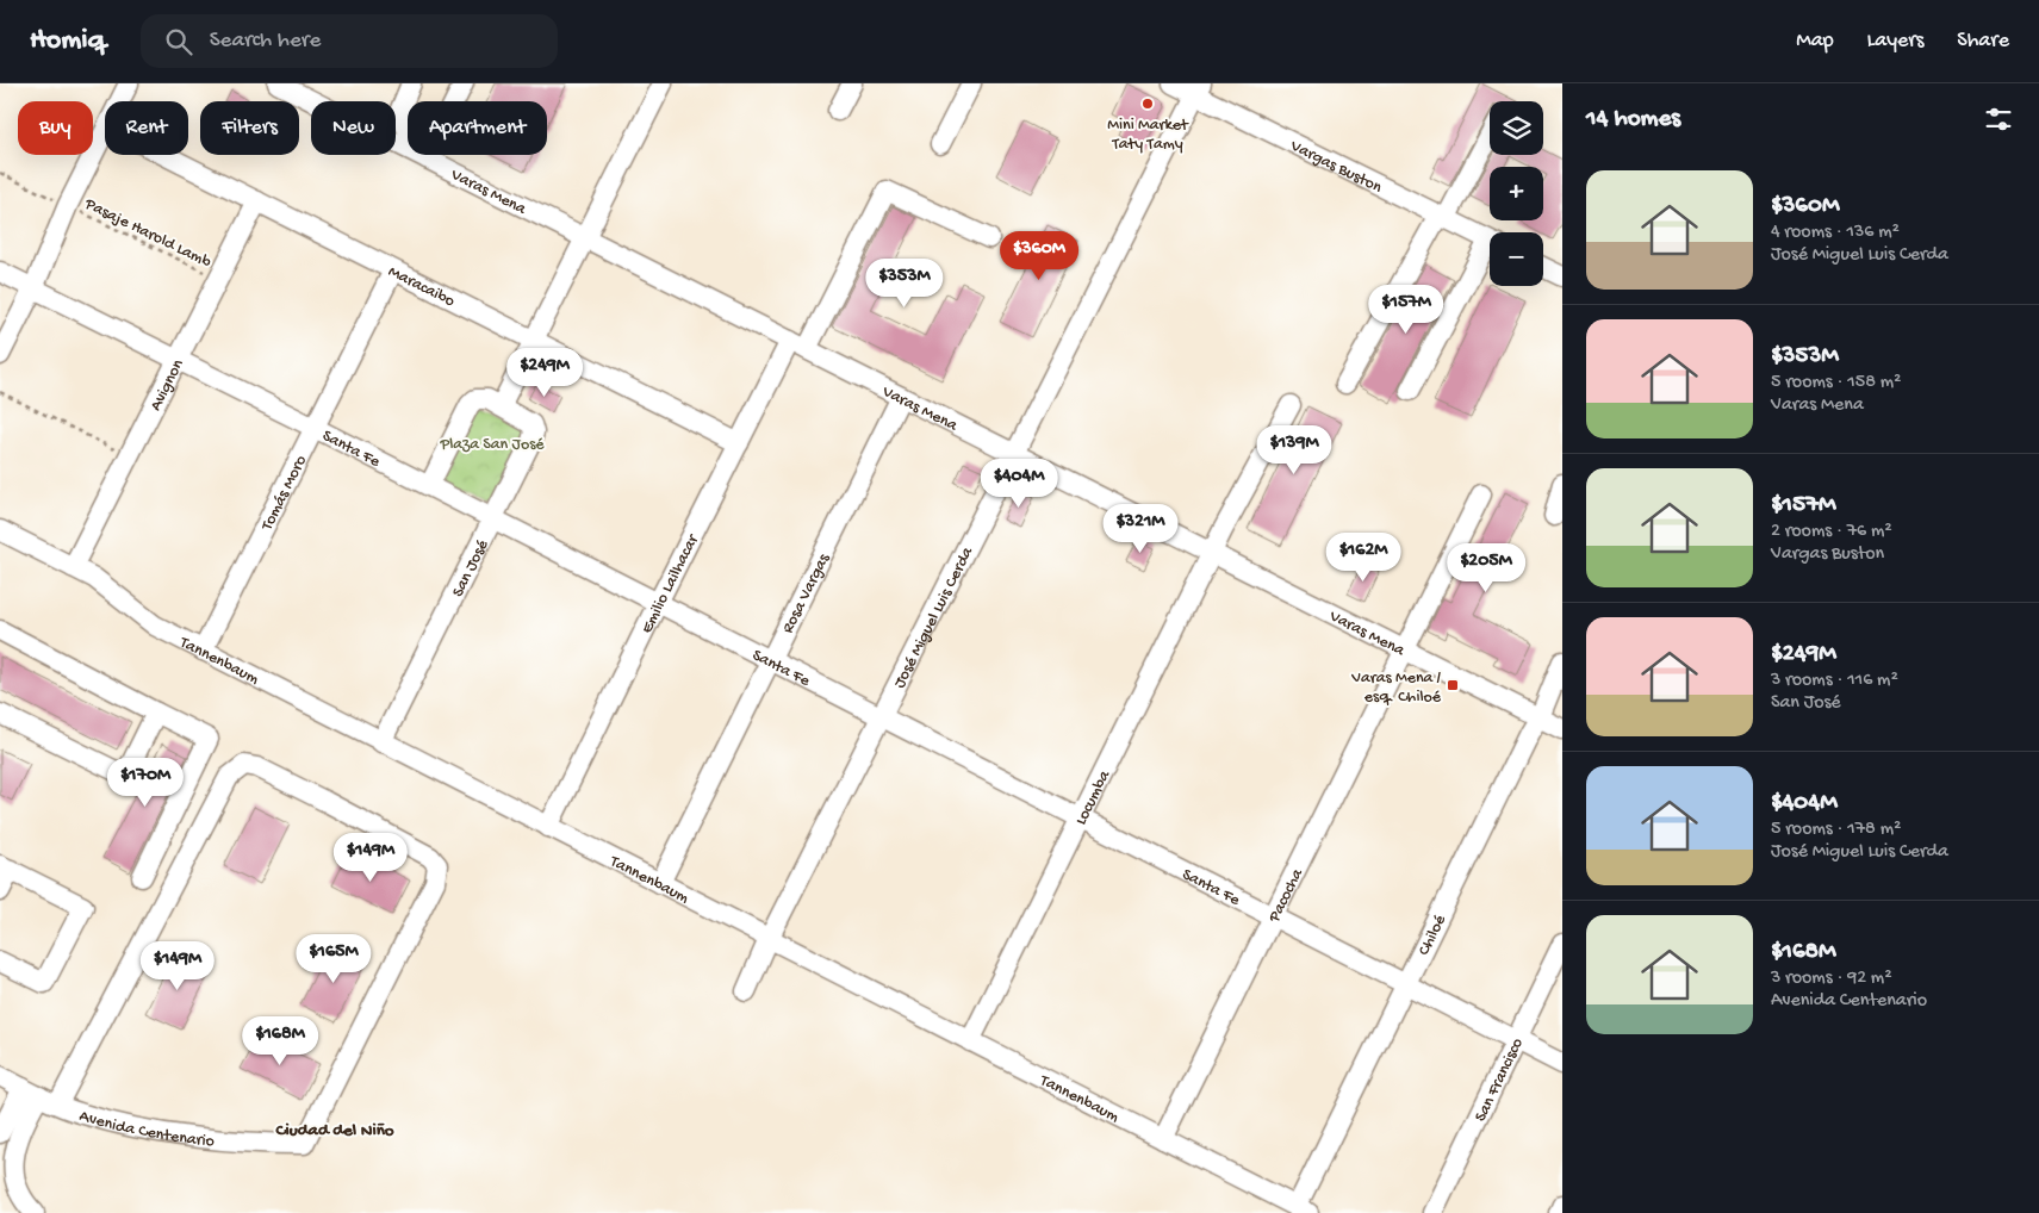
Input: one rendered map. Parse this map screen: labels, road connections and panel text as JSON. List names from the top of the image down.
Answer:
{
  "streets": {
    "street": [
      "Vargas Buston",
      "Varas Mena",
      "Maracaibo",
      "Avignon",
      "Santa Fe",
      "Tomás Moro",
      "San José",
      "Emilio Lailhacar",
      "Rosa Vargas",
      "José Miguel Luis Cerda",
      "Tannenbaum",
      "Locumba",
      "Pacocha",
      "Chiloé",
      "San Francisco",
      "Avenida Centenario"
    ],
    "path": ["Pasaje Harold Lamb"]
  },
  "crossings": [
    ["Vargas Buston", "José Miguel Luis Cerda"],
    ["Varas Mena", "Emilio Lailhacar"],
    ["Varas Mena", "Rosa Vargas"],
    ["Varas Mena", "José Miguel Luis Cerda"],
    ["Varas Mena", "Locumba"],
    ["Varas Mena", "Pacocha"],
    ["Varas Mena", "Chiloé"],
    ["Pasaje Harold Lamb", "Avignon"],
    ["Maracaibo", "Avignon"],
    ["Maracaibo", "Tomás Moro"],
    ["Maracaibo", "Emilio Lailhacar"],
    ["Avignon", "Santa Fe"],
    ["Avignon", "Tannenbaum"],
    ["Santa Fe", "Tomás Moro"],
    ["Santa Fe", "San José"],
    ["Santa Fe", "Emilio Lailhacar"],
    ["Santa Fe", "Rosa Vargas"],
    ["Santa Fe", "José Miguel Luis Cerda"],
    ["Santa Fe", "Locumba"],
    ["Santa Fe", "Pacocha"],
    ["Santa Fe", "Chiloé"],
    ["Santa Fe", "San Francisco"],
    ["Tomás Moro", "Tannenbaum"],
    ["San José", "Tannenbaum"],
    ["Emilio Lailhacar", "Tannenbaum"],
    ["Rosa Vargas", "Tannenbaum"],
    ["José Miguel Luis Cerda", "Tannenbaum"],
    ["Tannenbaum", "Locumba"],
    ["Tannenbaum", "Pacocha"],
    ["Tannenbaum", "Chiloé"]
  ],
  "districts": ["Ciudad del Niño"],
  "parks": ["Plaza San José"],
  "places": {
    "other": ["Mini Market Taty Tamy"],
    "transit": ["Varas Mena / esq. Chiloé"]
  },
  "page": {
    "header": "Homiq",
    "search": "Search here",
    "nav": ["Map", "Layers", "Share"],
    "heading": "14 homes",
    "map_buttons": ["+", "−"],
    "chip": [
      "Buy",
      "Rent",
      "Filters",
      "New",
      "Apartment"
    ],
    "list": [
      {
        "name": "$360M",
        "note": "4 rooms · 136 m² · José Miguel Luis Cerda"
      },
      {
        "name": "$353M",
        "note": "5 rooms · 158 m² · Varas Mena"
      },
      {
        "name": "$157M",
        "note": "2 rooms · 76 m² · Vargas Buston"
      },
      {
        "name": "$249M",
        "note": "3 rooms · 116 m² · San José"
      },
      {
        "name": "$404M",
        "note": "5 rooms · 178 m² · José Miguel Luis Cerda"
      },
      {
        "name": "$168M",
        "note": "3 rooms · 92 m² · Avenida Centenario"
      }
    ],
    "price": [
      "$360M",
      "$353M",
      "$157M",
      "$249M",
      "$139M",
      "$404M",
      "$321M",
      "$162M",
      "$205M",
      "$170M",
      "$149M",
      "$165M",
      "$149M",
      "$168M"
    ]
  }
}
